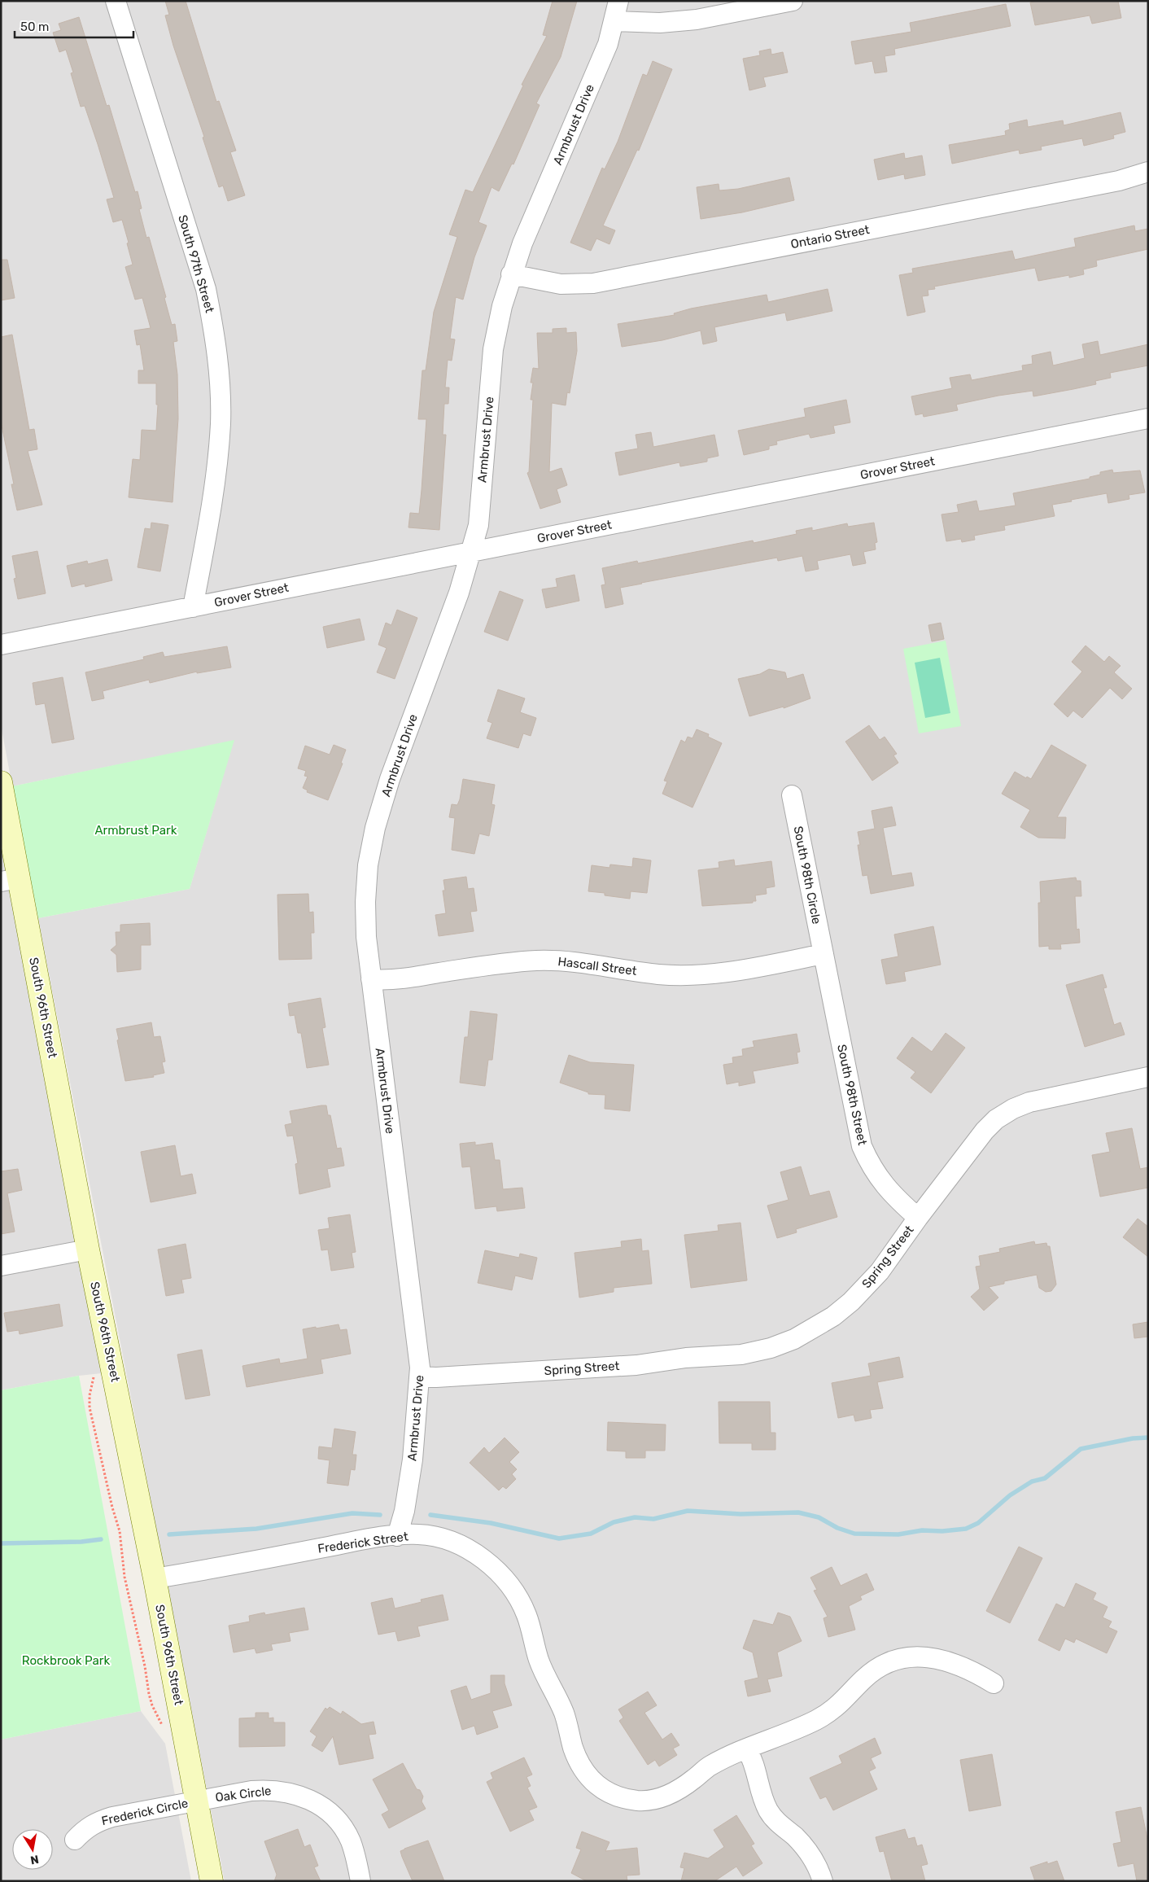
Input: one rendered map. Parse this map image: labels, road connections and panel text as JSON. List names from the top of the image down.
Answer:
{
  "streets": {
    "street": [
      "Armbrust Drive",
      "Ontario Street",
      "South 97th Street",
      "Grover Street",
      "South 98th Circle",
      "Hascall Street",
      "South 96th Street",
      "South 98th Street",
      "Spring Street",
      "Frederick Street",
      "Oak Circle",
      "Frederick Circle"
    ]
  },
  "crossings": [
    ["Armbrust Drive", "Ontario Street"],
    ["Armbrust Drive", "Grover Street"],
    ["Armbrust Drive", "Hascall Street"],
    ["Armbrust Drive", "Spring Street"],
    ["Armbrust Drive", "Frederick Street"],
    ["South 97th Street", "Grover Street"],
    ["South 98th Circle", "Hascall Street"],
    ["South 98th Circle", "South 98th Street"],
    ["Hascall Street", "South 98th Street"],
    ["South 96th Street", "Frederick Street"],
    ["South 96th Street", "Oak Circle"],
    ["South 96th Street", "Frederick Circle"],
    ["South 98th Street", "Spring Street"],
    ["Oak Circle", "Frederick Circle"]
  ],
  "parks": ["Armbrust Park", "Rockbrook Park"],
  "scale_bar": "50 m",
  "north": "bottom"
}
